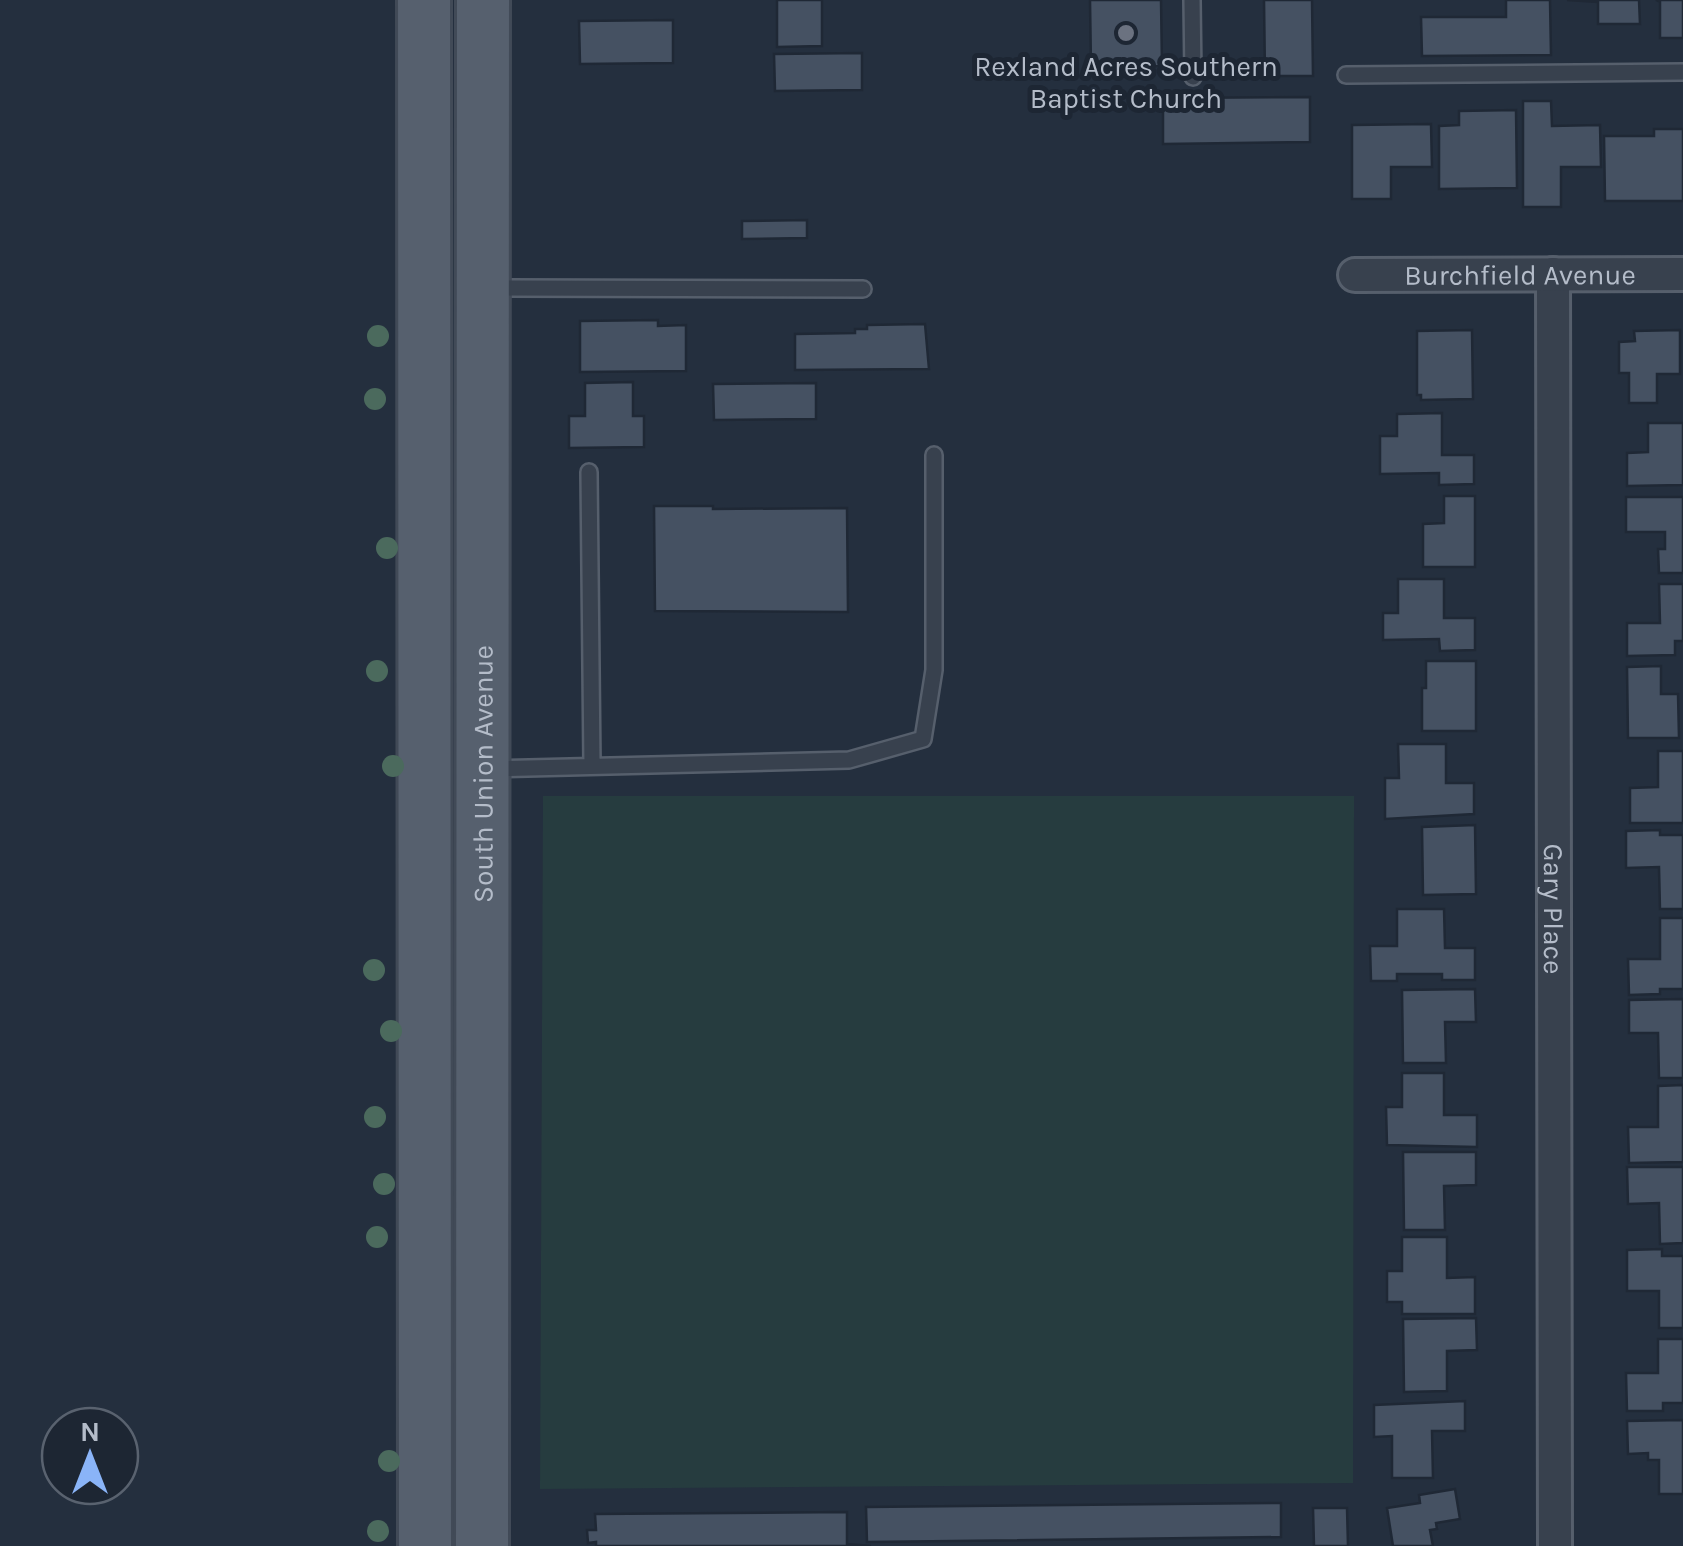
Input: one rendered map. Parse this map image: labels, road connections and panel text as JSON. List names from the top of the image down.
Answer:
{
  "streets": {
    "main road": ["South Union Avenue"],
    "street": ["Burchfield Avenue", "Gary Place"]
  },
  "crossings": [
    ["Burchfield Avenue", "Gary Place"]
  ],
  "places": ["Rexland Acres Southern Baptist Church"],
  "north": "top"
}
